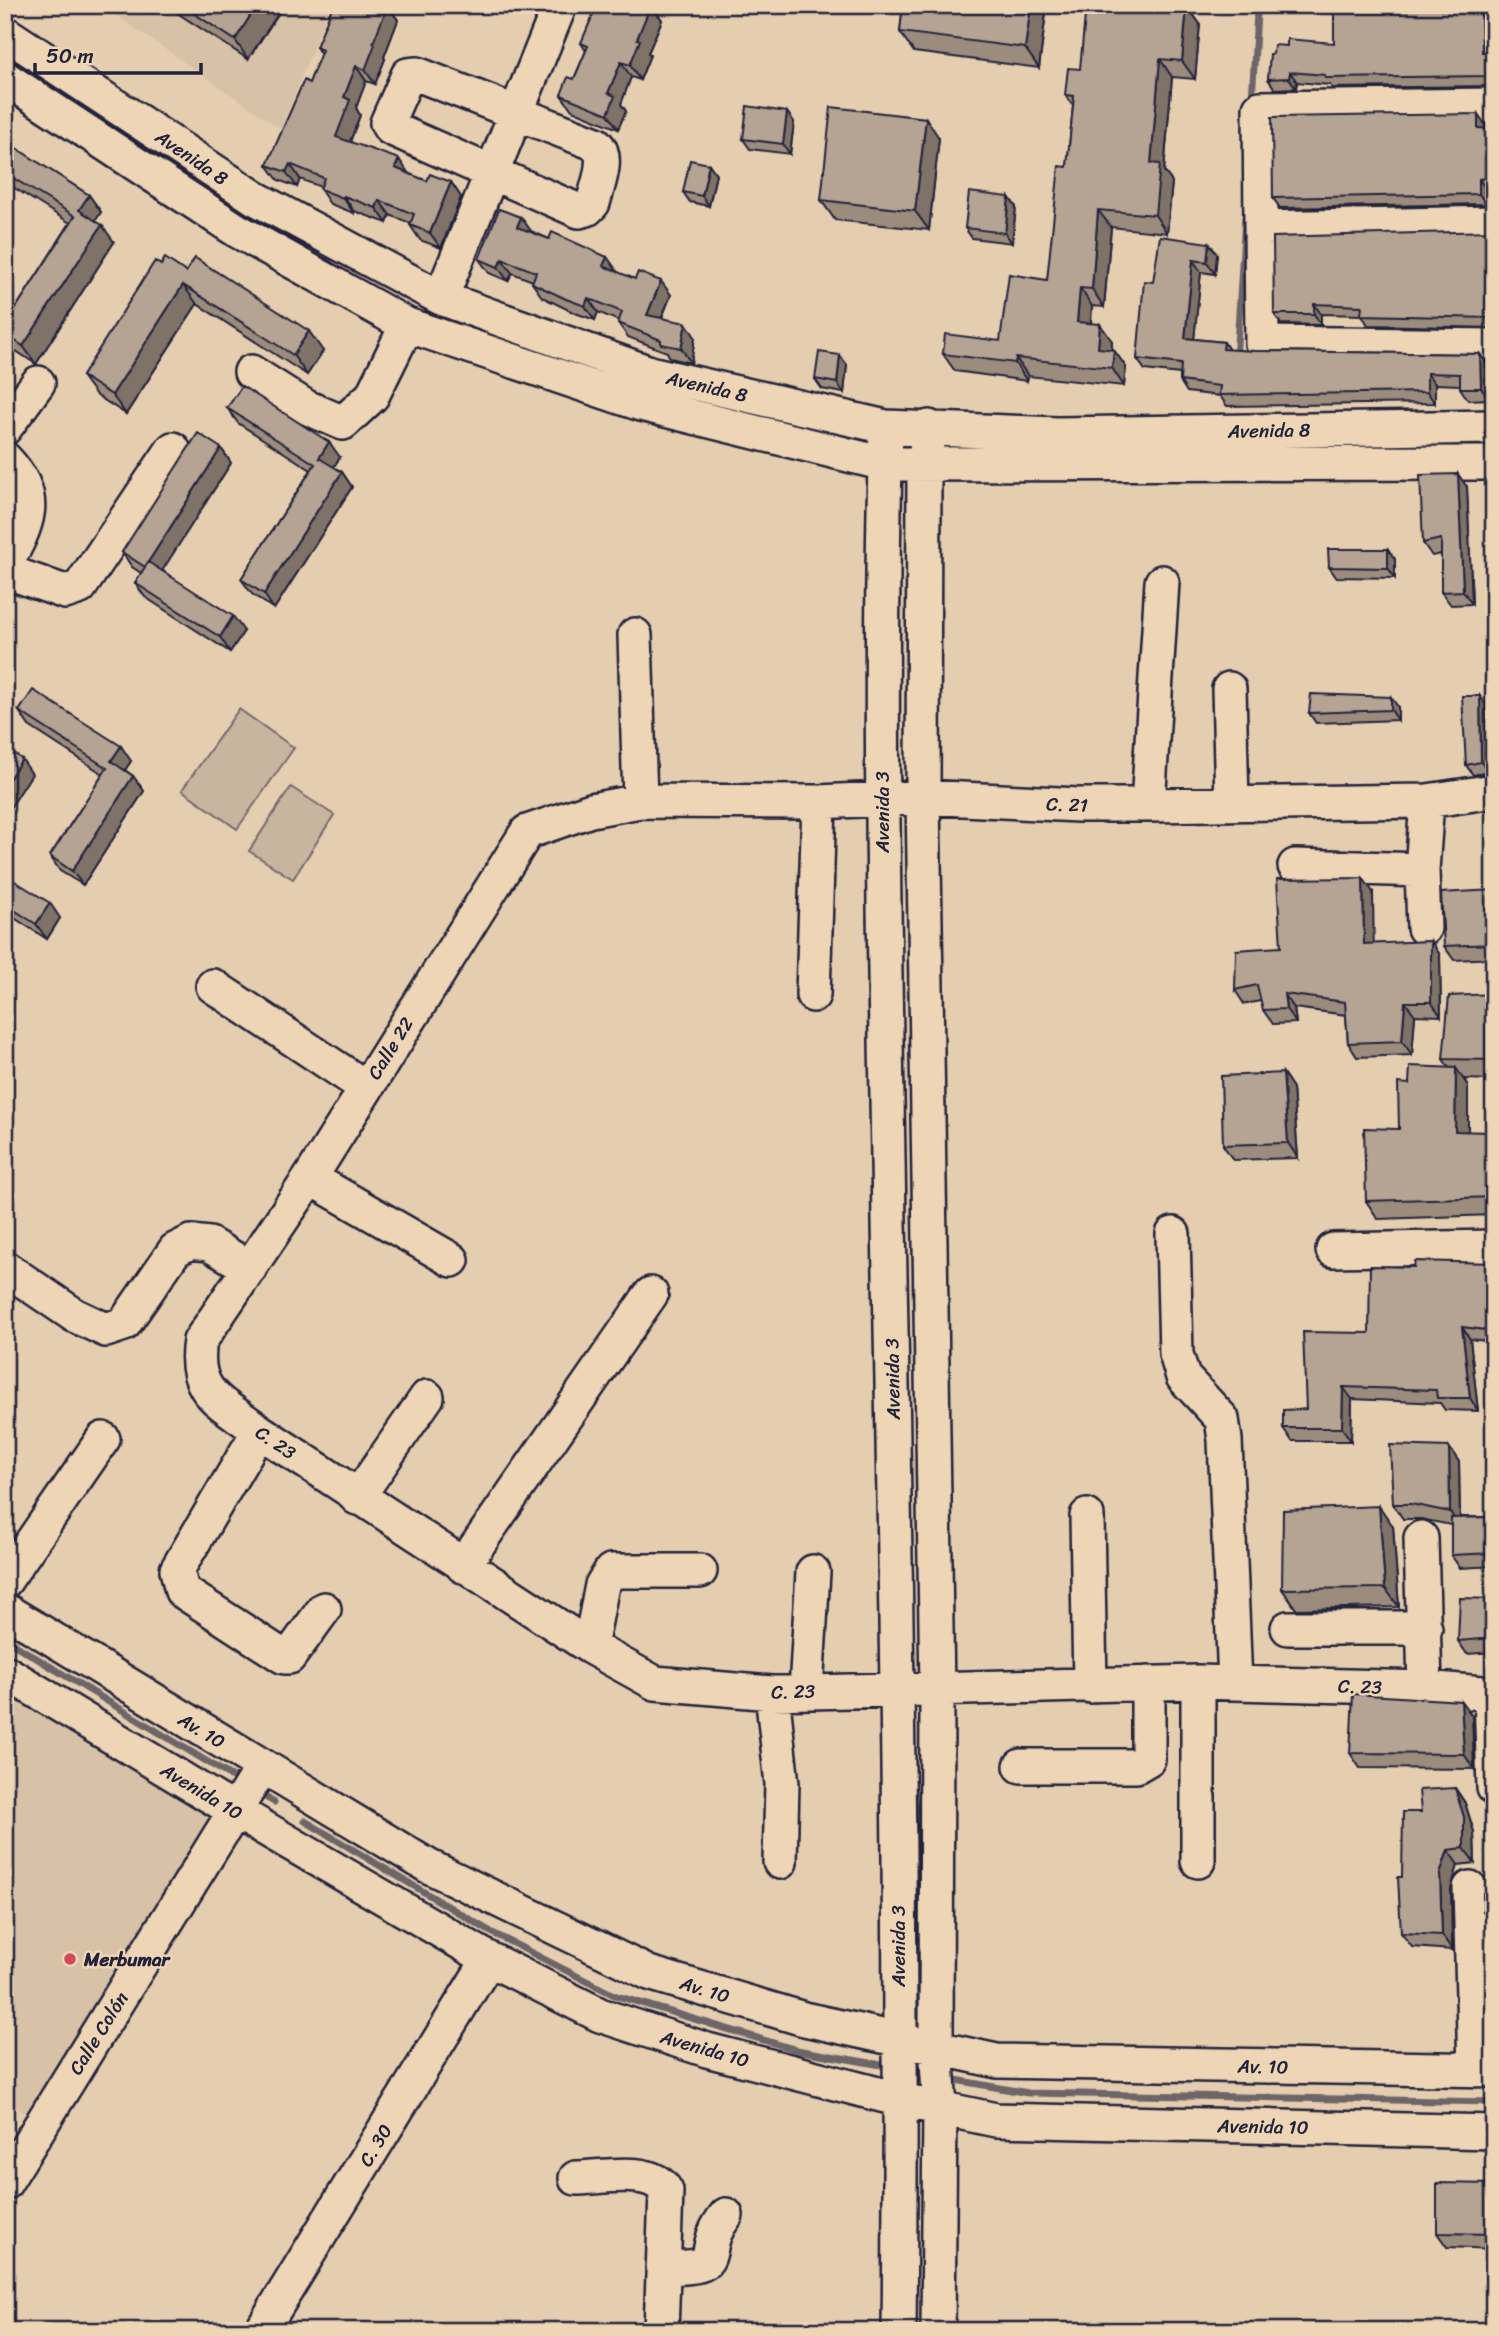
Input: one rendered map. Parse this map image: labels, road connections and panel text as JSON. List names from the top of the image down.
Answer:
{
  "streets": {
    "street": [
      "Avenida 8",
      "C. 21",
      "Avenida 3",
      "Calle 22",
      "C. 23",
      "Av. 10",
      "Avenida 10",
      "Calle Colón",
      "C. 30"
    ]
  },
  "crossings": [
    ["Avenida 8", "Avenida 3"],
    ["C. 21", "Avenida 3"],
    ["C. 21", "Calle 22"],
    ["Avenida 3", "C. 23"],
    ["Avenida 3", "Av. 10"],
    ["Avenida 3", "Avenida 10"],
    ["Calle 22", "C. 23"],
    ["Av. 10", "Calle Colón"],
    ["Avenida 10", "Calle Colón"],
    ["Avenida 10", "C. 30"]
  ],
  "places": ["Merbumar"],
  "scale_bar": "50 m"
}
